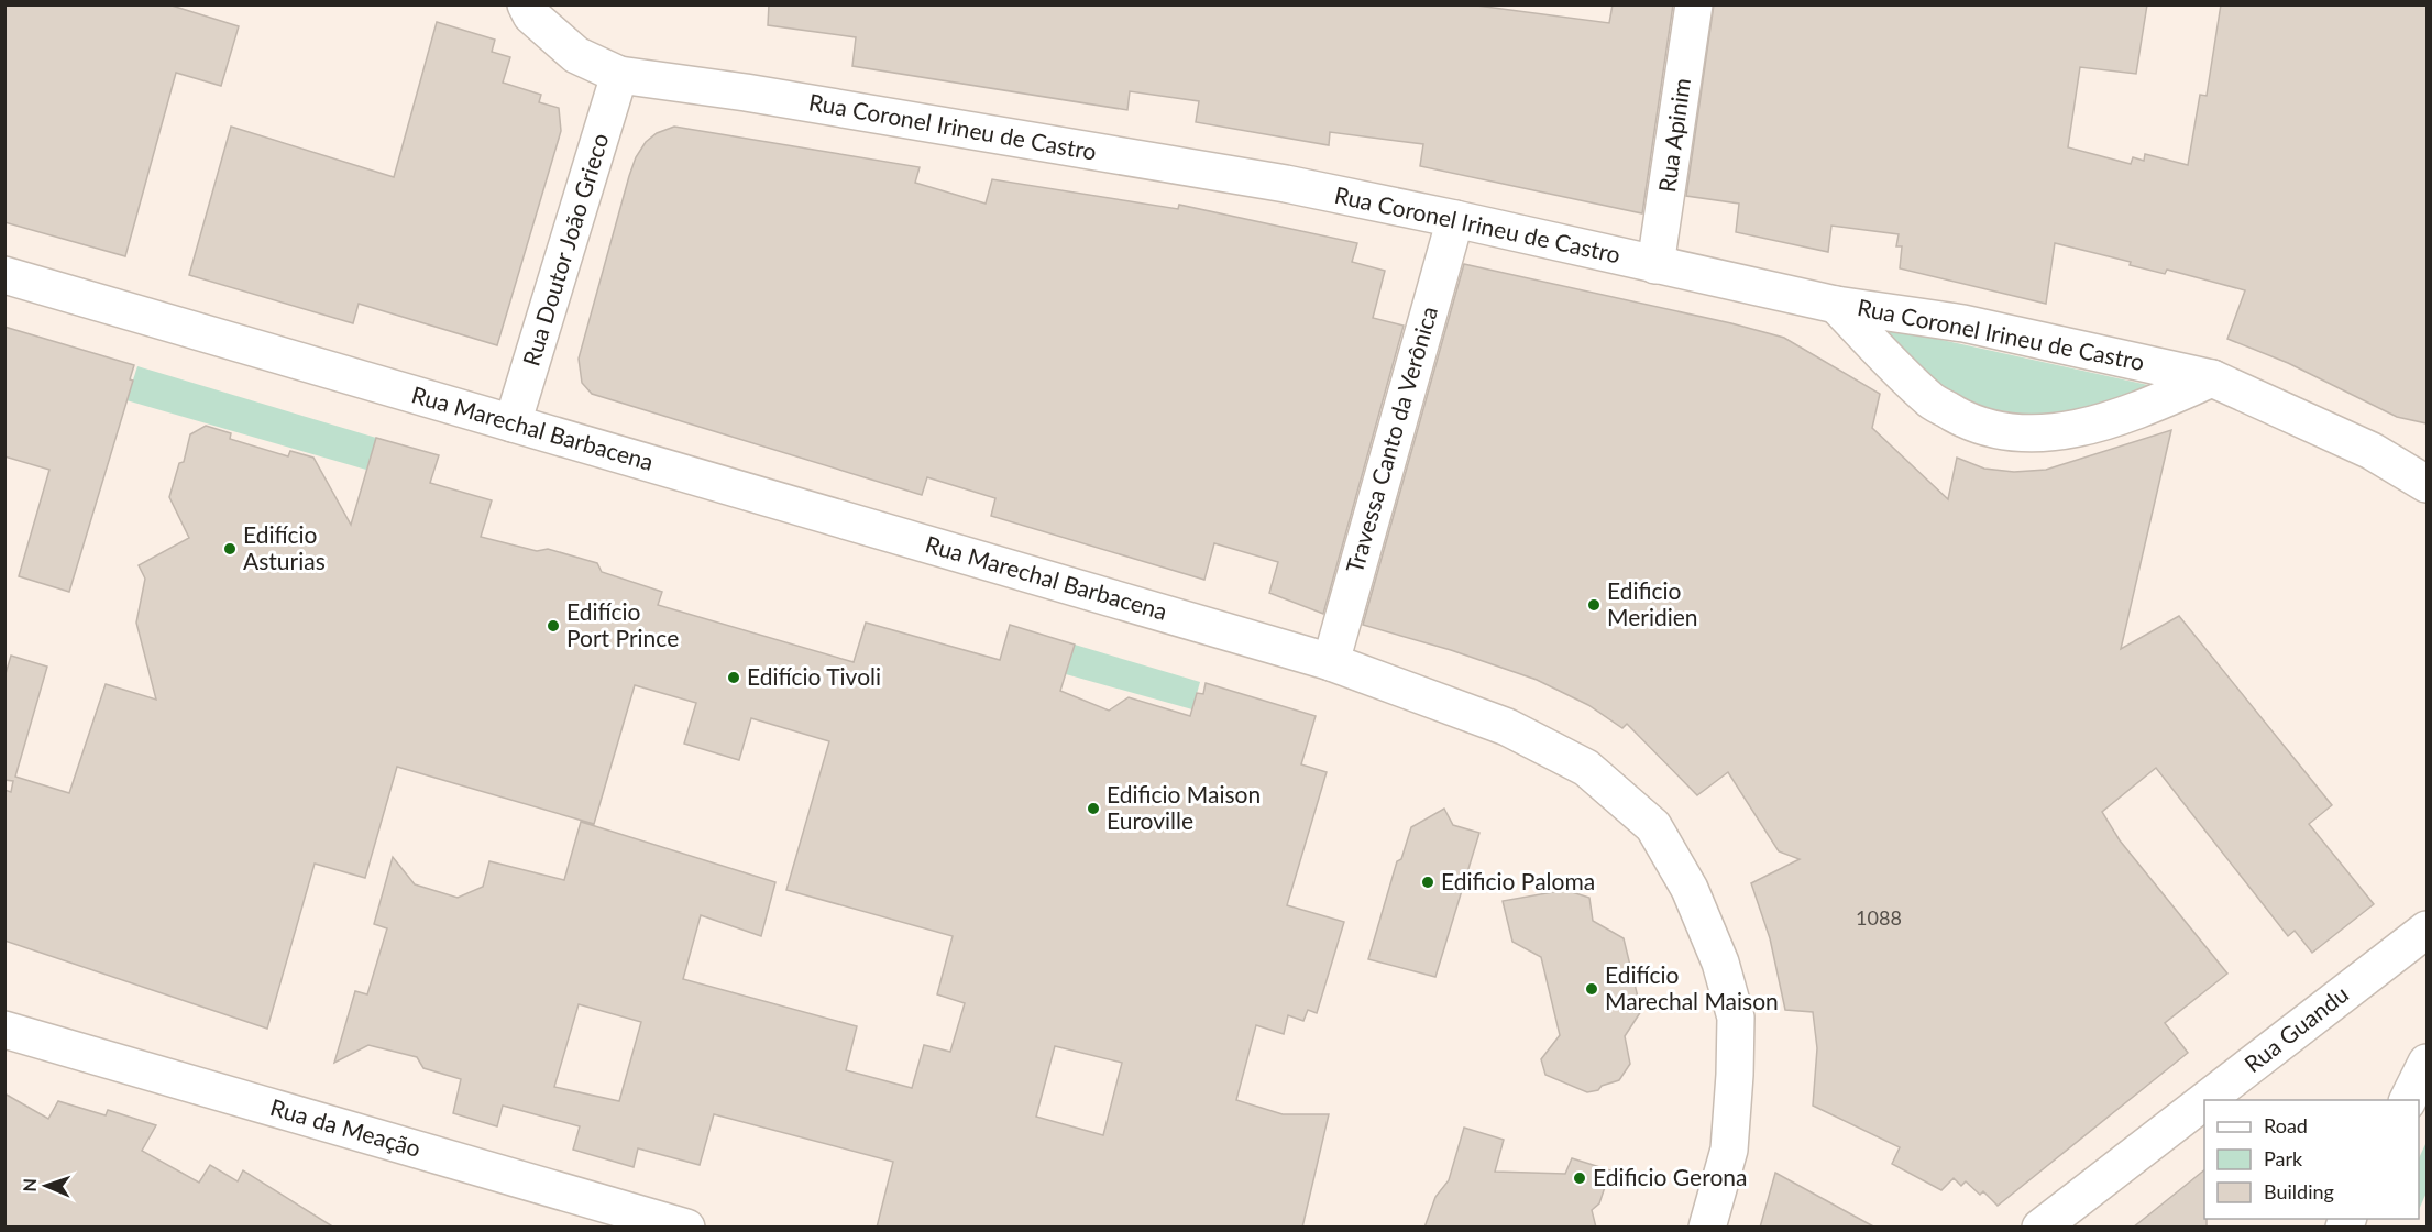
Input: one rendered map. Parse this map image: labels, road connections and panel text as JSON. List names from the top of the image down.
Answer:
{
  "streets": {
    "street": [
      "Rua Coronel Irineu de Castro",
      "Rua Apinim",
      "Rua Doutor João Grieco",
      "Rua Marechal Barbacena",
      "Travessa Canto da Verônica",
      "Rua Guandu",
      "Rua da Meação"
    ]
  },
  "crossings": [
    ["Rua Coronel Irineu de Castro", "Rua Apinim"],
    ["Rua Coronel Irineu de Castro", "Rua Doutor João Grieco"],
    ["Rua Coronel Irineu de Castro", "Travessa Canto da Verônica"],
    ["Rua Doutor João Grieco", "Rua Marechal Barbacena"],
    ["Rua Marechal Barbacena", "Travessa Canto da Verônica"]
  ],
  "places": [
    "Edifício Asturias",
    "Edificio Meridien",
    "Edifício Port Prince",
    "Edifício Tivoli",
    "Edificio Maison Euroville",
    "Edificio Paloma",
    "Edifício Marechal Maison",
    "Edificio Gerona"
  ],
  "house_numbers": ["1088"],
  "legend": ["Road", "Park", "Building"],
  "north": "left"
}
